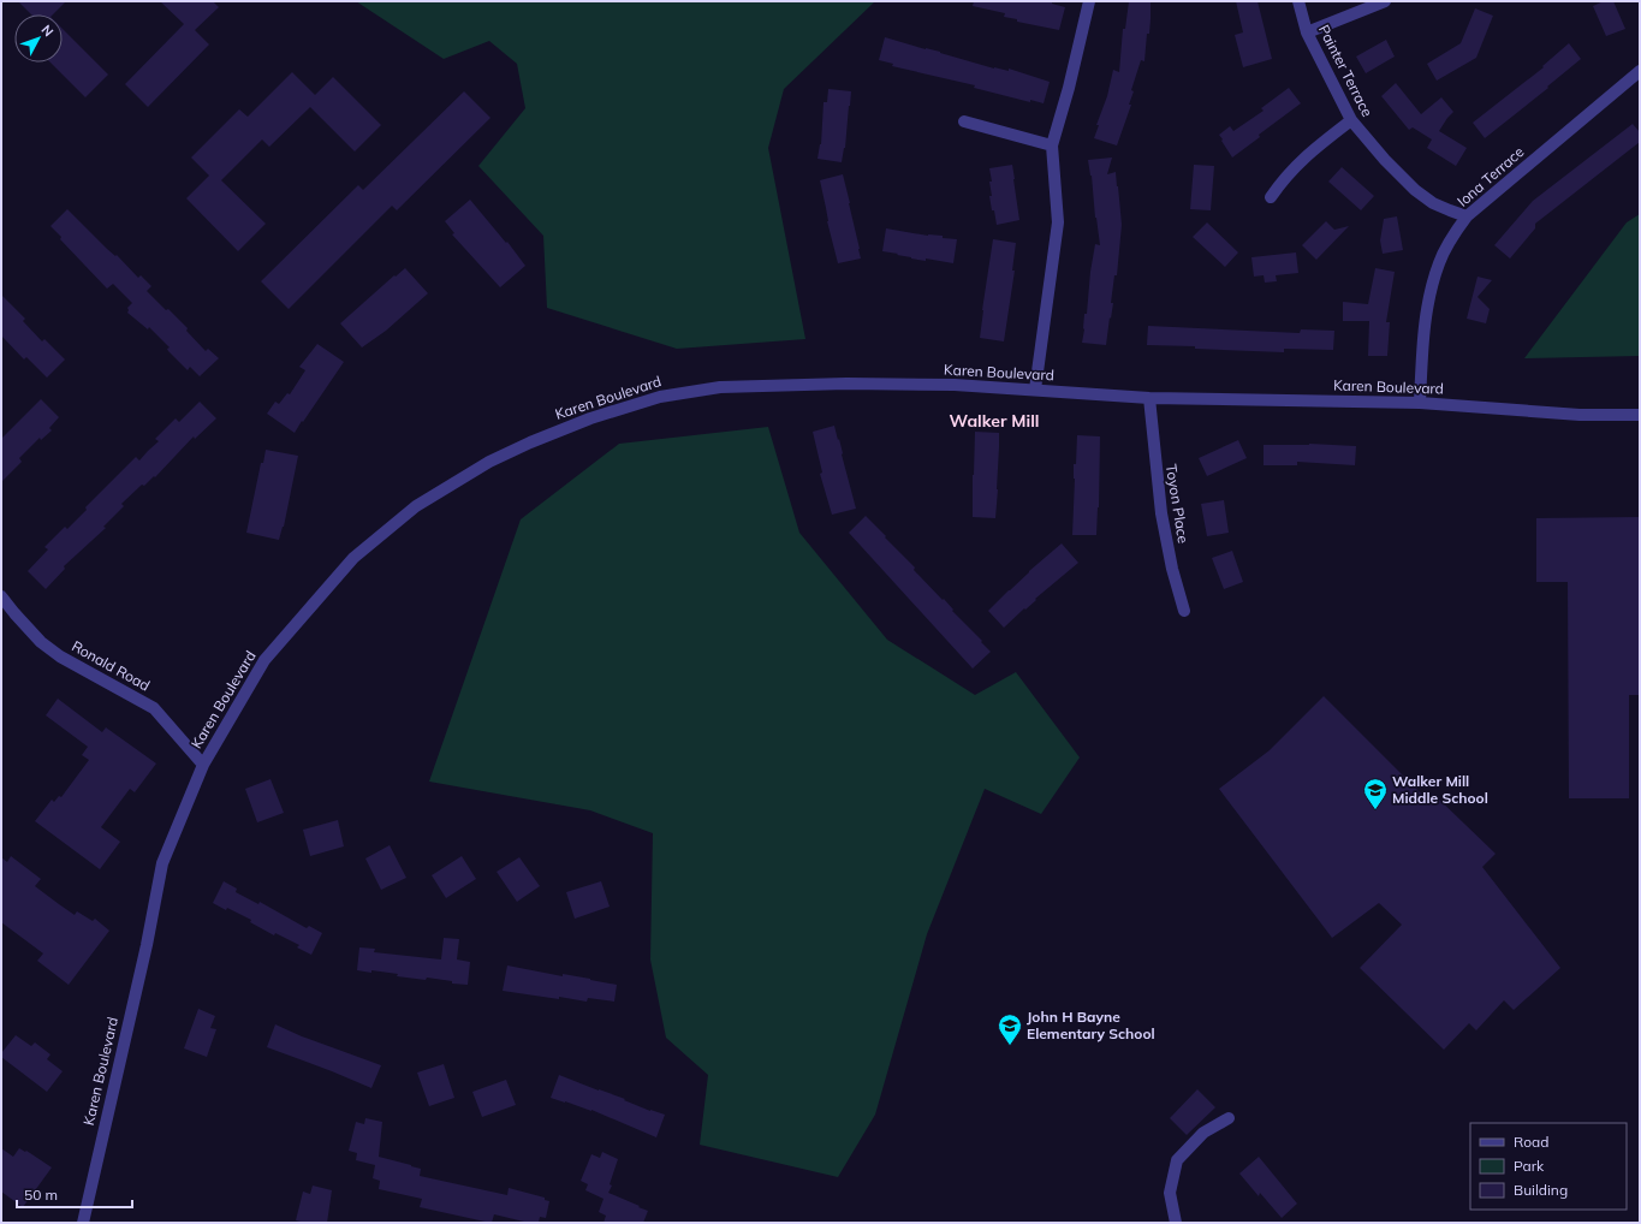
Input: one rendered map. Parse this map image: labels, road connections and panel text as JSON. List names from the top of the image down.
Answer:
{
  "streets": {
    "street": [
      "Painter Terrace",
      "Iona Terrace",
      "Karen Boulevard",
      "Toyon Place",
      "Ronald Road"
    ]
  },
  "crossings": [
    ["Painter Terrace", "Iona Terrace"],
    ["Iona Terrace", "Karen Boulevard"],
    ["Karen Boulevard", "Toyon Place"],
    ["Karen Boulevard", "Ronald Road"]
  ],
  "districts": ["Walker Mill"],
  "places": {
    "school or university": ["Walker Mill Middle School", "John H Bayne Elementary School"]
  },
  "legend": ["Road", "Park", "Building"],
  "scale_bar": "50 m",
  "north": "top right"
}
